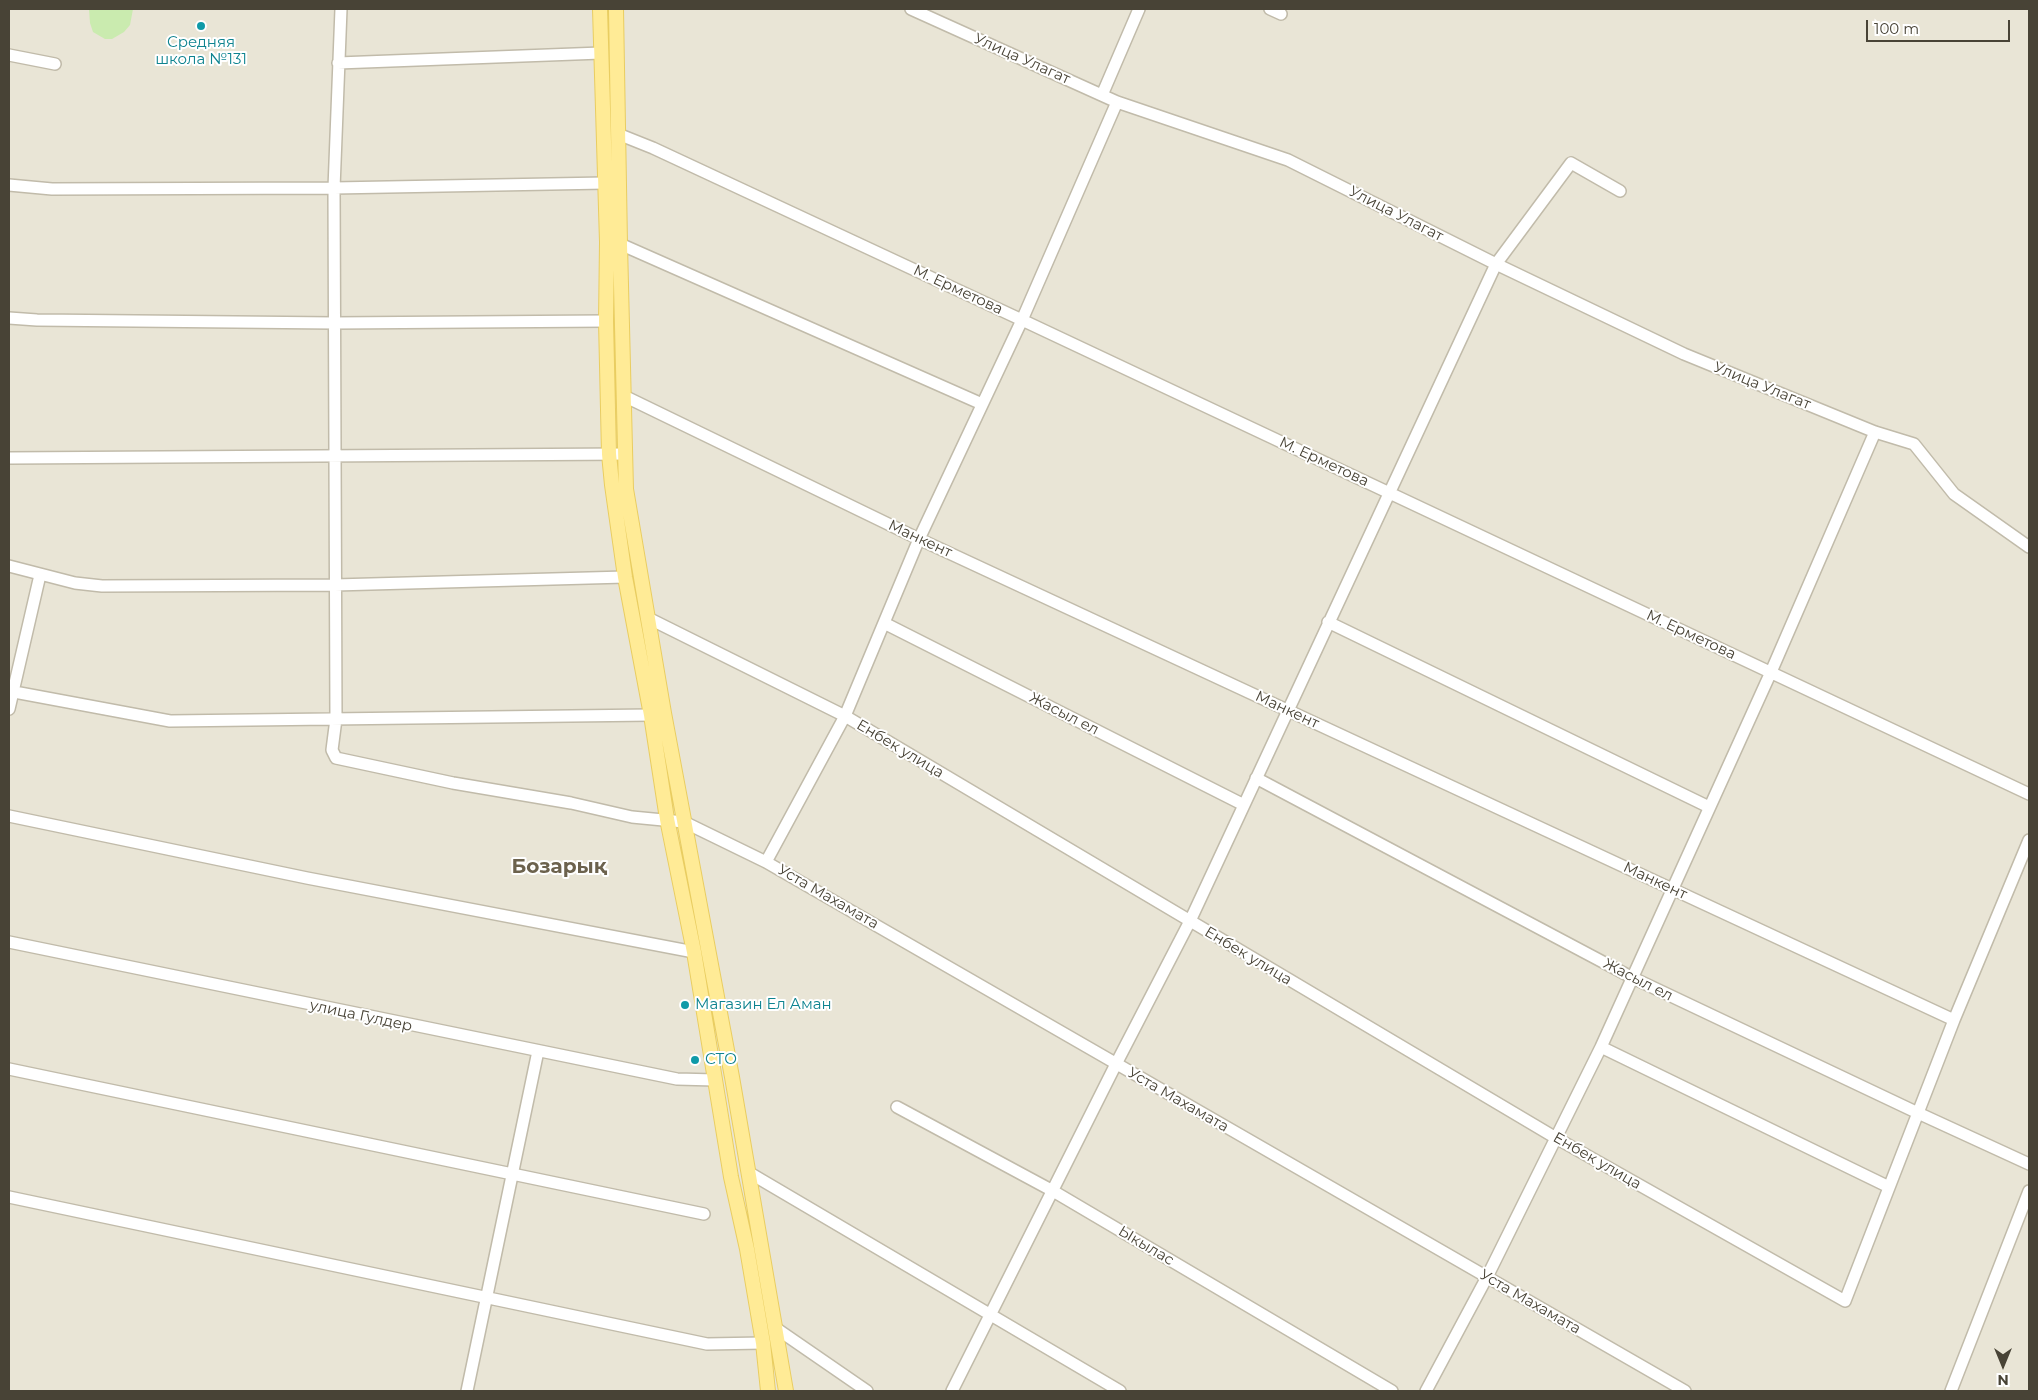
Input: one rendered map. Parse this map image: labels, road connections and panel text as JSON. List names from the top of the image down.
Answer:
{
  "streets": {
    "street": [
      "Улица Улагат",
      "М. Ерметова",
      "Манкент",
      "Жасыл ел",
      "Енбек улица",
      "Уста Махамата",
      "улица Гулдер",
      "Ыкылас"
    ]
  },
  "districts": ["Бозарық"],
  "places": ["Средняя школа №131", "Магазин Ел Аман", "СТО"],
  "scale_bar": "100 m",
  "north": "bottom"
}
